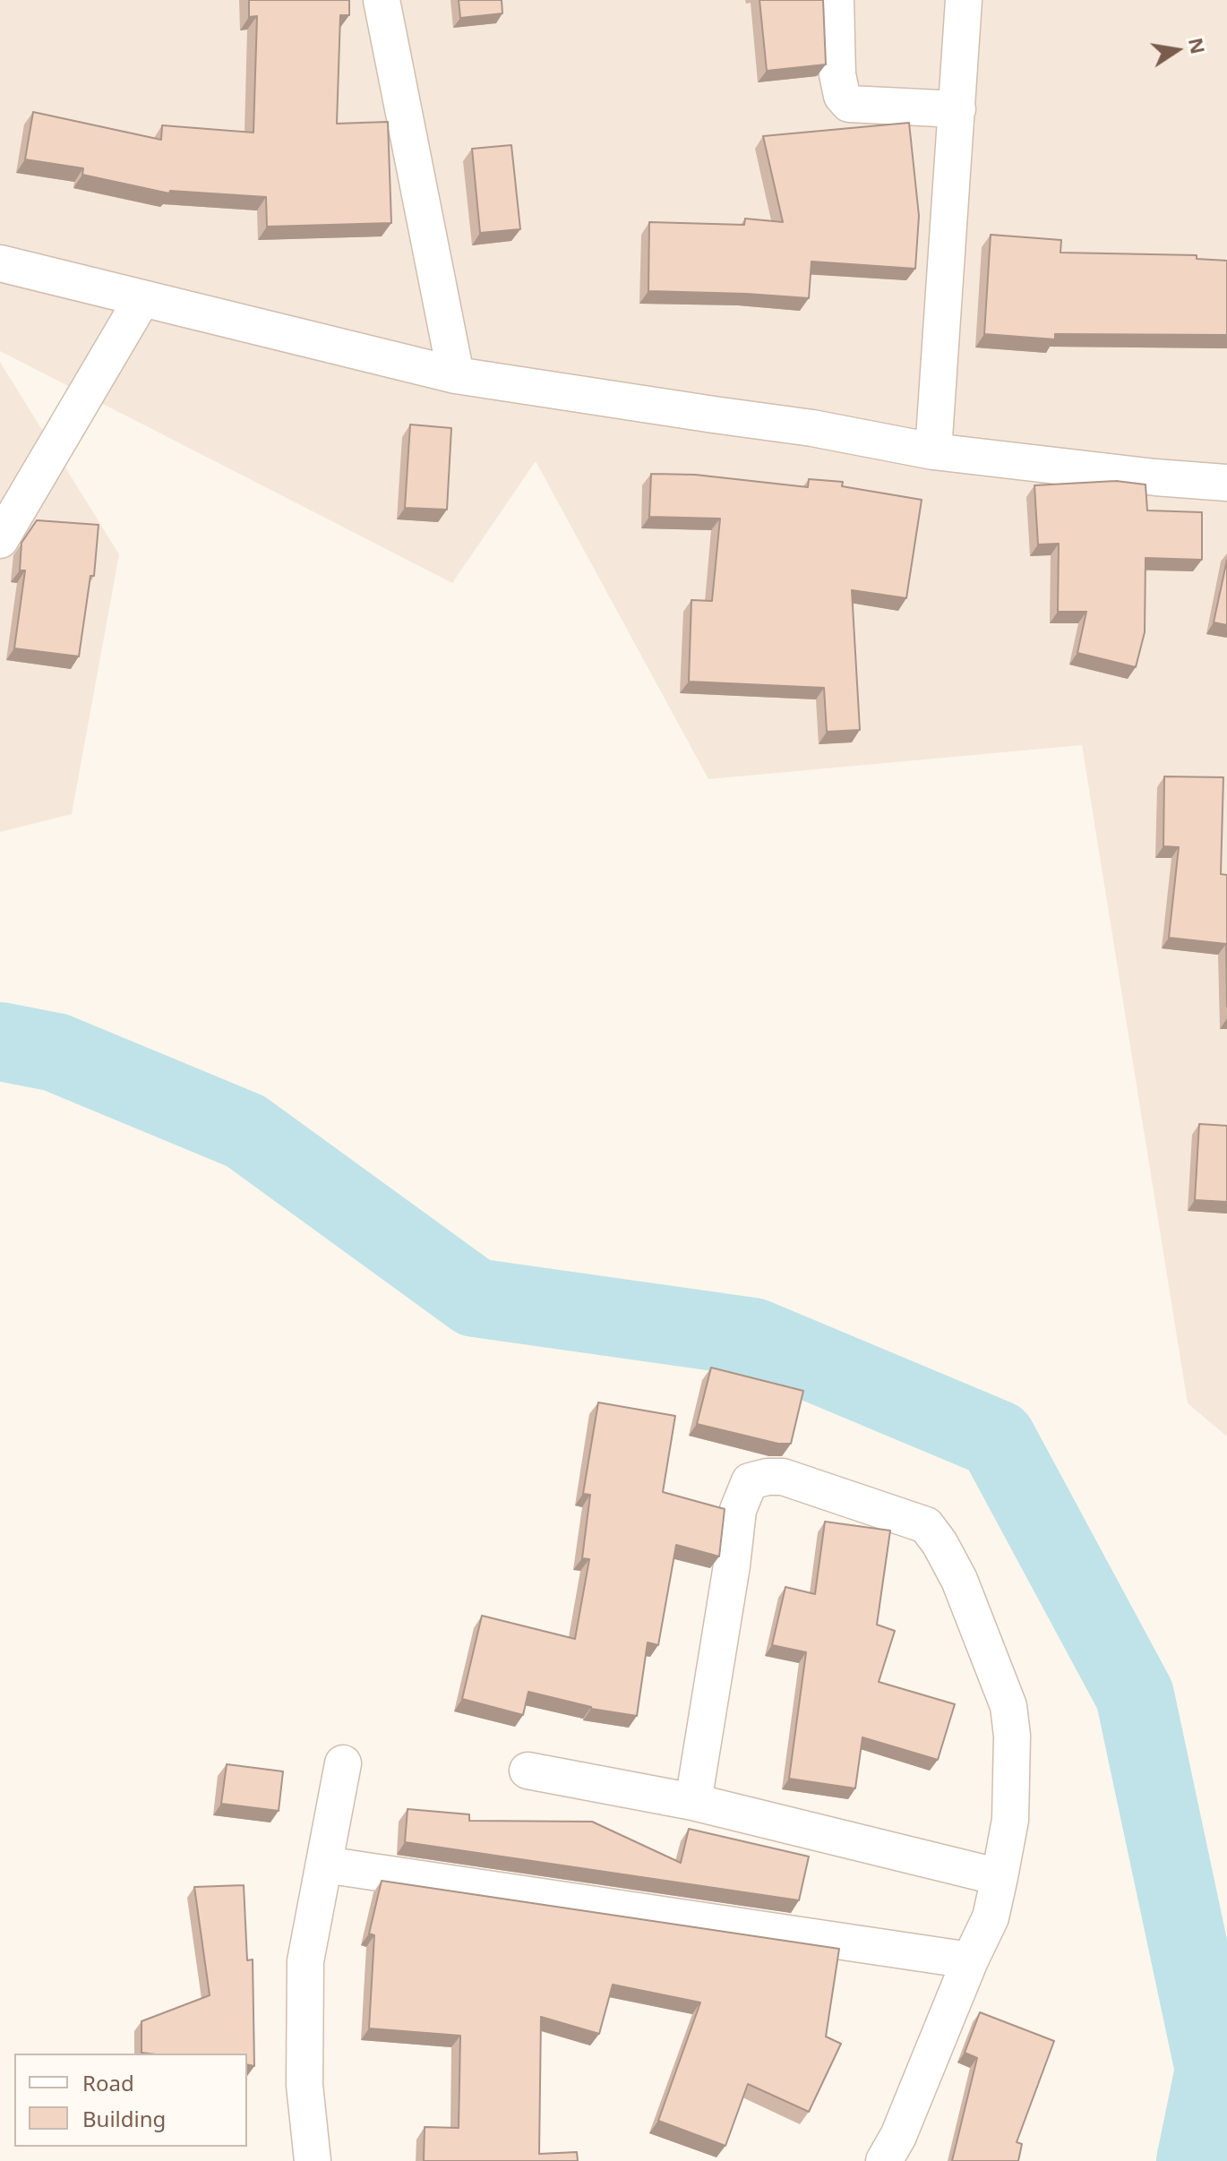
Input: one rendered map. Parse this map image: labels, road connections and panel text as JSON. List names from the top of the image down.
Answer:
{
  "legend": ["Road", "Building"],
  "north": "right"
}
